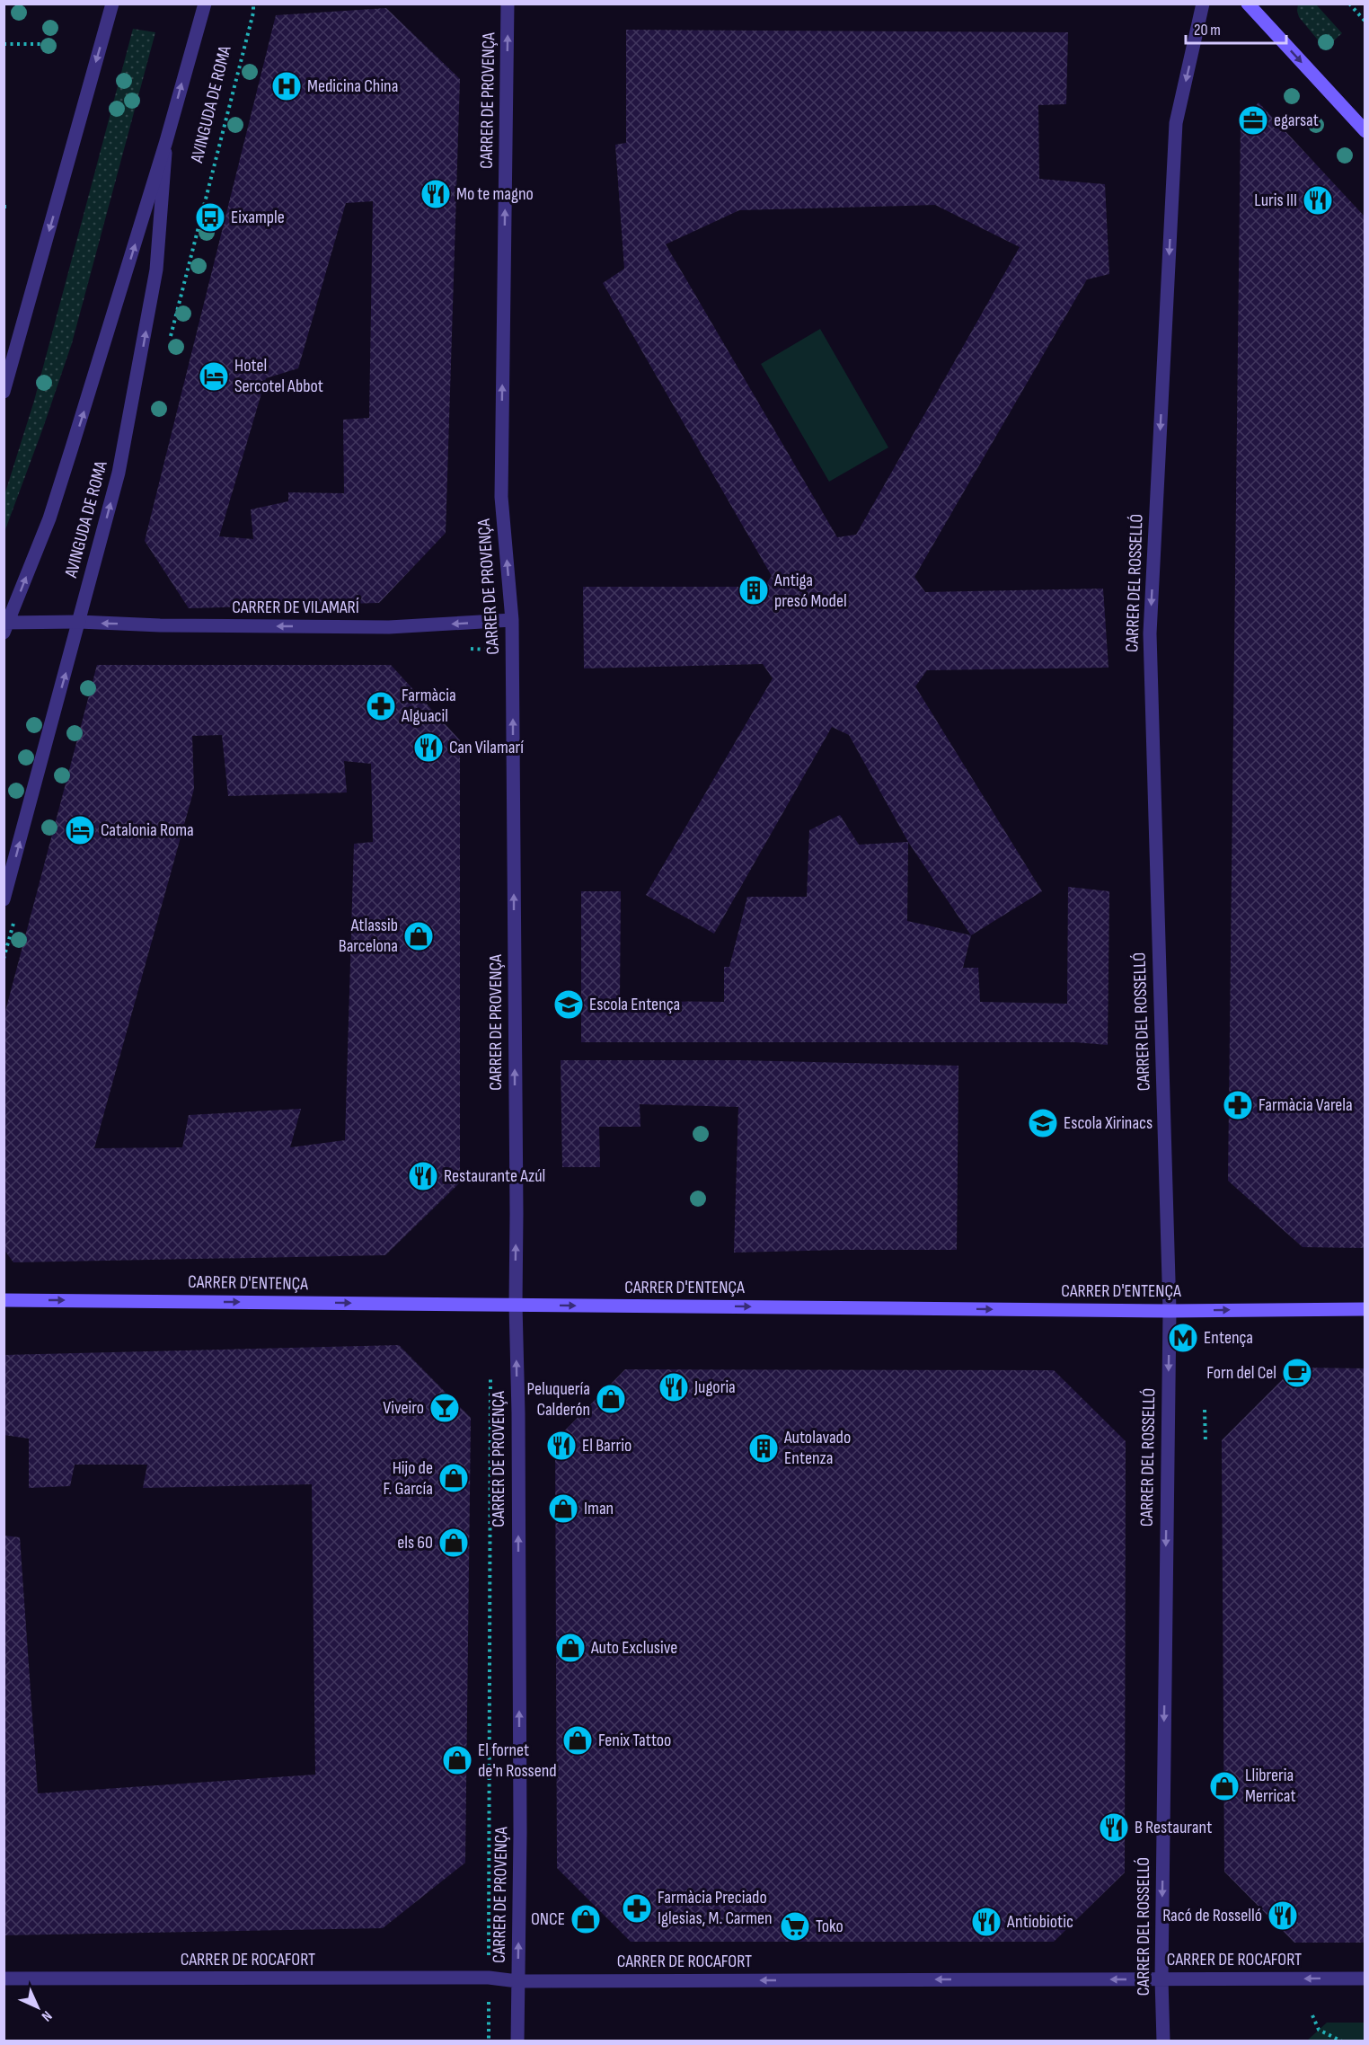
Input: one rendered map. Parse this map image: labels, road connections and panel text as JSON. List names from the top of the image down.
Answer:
{
  "streets": {
    "main road": ["CARRER D'ENTENÇA"],
    "street": [
      "CARRER DE PROVENÇA",
      "AVINGUDA DE ROMA",
      "CARRER DEL ROSSELLÓ",
      "CARRER DE VILAMARÍ",
      "CARRER DE ROCAFORT"
    ]
  },
  "crossings": [
    ["CARRER DE PROVENÇA", "CARRER DE VILAMARÍ"],
    ["CARRER DE PROVENÇA", "CARRER D'ENTENÇA"],
    ["CARRER DE PROVENÇA", "CARRER DE ROCAFORT"],
    ["AVINGUDA DE ROMA", "CARRER DE VILAMARÍ"],
    ["CARRER DEL ROSSELLÓ", "CARRER D'ENTENÇA"],
    ["CARRER DEL ROSSELLÓ", "CARRER DE ROCAFORT"]
  ],
  "one_way": [
    "CARRER DE PROVENÇA",
    "AVINGUDA DE ROMA",
    "CARRER DEL ROSSELLÓ",
    "CARRER DE VILAMARÍ",
    "CARRER D'ENTENÇA",
    "CARRER DE ROCAFORT"
  ],
  "places": {
    "hospital": ["Medicina China"],
    "office": ["egarsat"],
    "restaurant": [
      "Mo te magno",
      "Luris III",
      "Can Vilamarí",
      "Restaurante Azúl",
      "Jugoria",
      "El Barrio",
      "B Restaurant",
      "Racó de Rosselló",
      "Antiobiotic"
    ],
    "bus stop": ["Eixample"],
    "hotel": ["Hotel Sercotel Abbot", "Catalonia Roma"],
    "building": ["Antiga presó Model", "Autolavado Entenza"],
    "pharmacy": ["Farmàcia Alguacil", "Farmàcia Varela", "Farmàcia Preciado Iglesias, M. Carmen"],
    "shop": [
      "Atlassib Barcelona",
      "Peluquería Calderón",
      "Hijo de F. García",
      "Iman",
      "els 60",
      "Auto Exclusive",
      "Fenix Tattoo",
      "El fornet de'n Rossend",
      "Llibreria Merricat",
      "ONCE"
    ],
    "school or university": ["Escola Entença", "Escola Xirinacs"],
    "metro station": ["Entença"],
    "cafe": ["Forn del Cel"],
    "bar": ["Viveiro"],
    "supermarket": ["Toko"]
  },
  "scale_bar": "20 m",
  "north": "bottom right"
}
